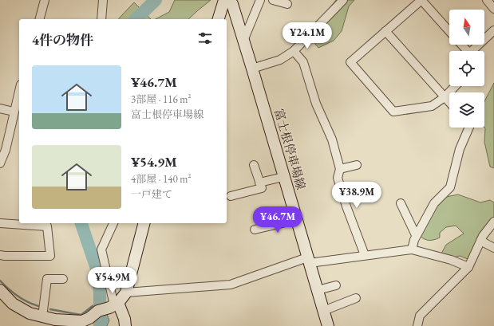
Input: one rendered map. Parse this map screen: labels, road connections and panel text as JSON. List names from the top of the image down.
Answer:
{
  "streets": {
    "main road": ["富士根停車場線"]
  },
  "north": "top",
  "page": {
    "heading": "4件の物件",
    "price": [
      "¥24.1M",
      "¥38.9M",
      "¥46.7M",
      "¥54.9M"
    ],
    "list": [
      {
        "name": "¥46.7M",
        "note": "3部屋 · 116 m² · 富士根停車場線"
      },
      {
        "name": "¥54.9M",
        "note": "4部屋 · 140 m² · 一戸建て"
      }
    ]
  }
}
